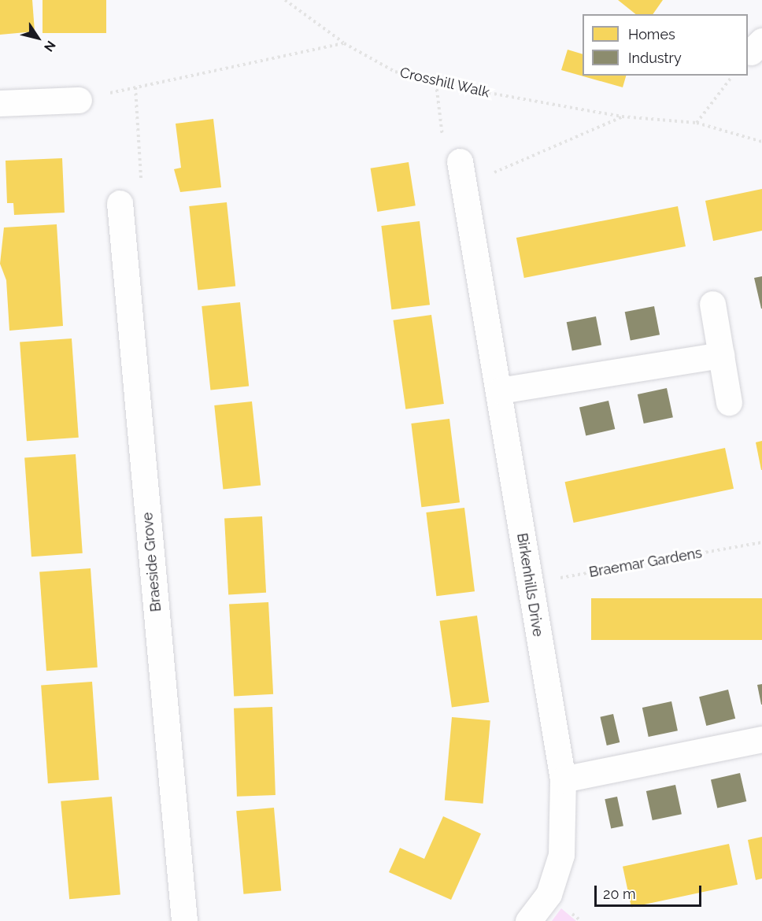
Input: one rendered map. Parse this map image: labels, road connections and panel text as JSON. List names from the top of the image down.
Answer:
{
  "streets": {
    "street": ["Braeside Grove", "Birkenhills Drive"],
    "path": ["Crosshill Walk", "Braemar Gardens"]
  },
  "crossings": [
    ["Braemar Gardens", "Birkenhills Drive"]
  ],
  "legend": ["Homes", "Industry"],
  "scale_bar": "20 m",
  "north": "bottom right"
}
